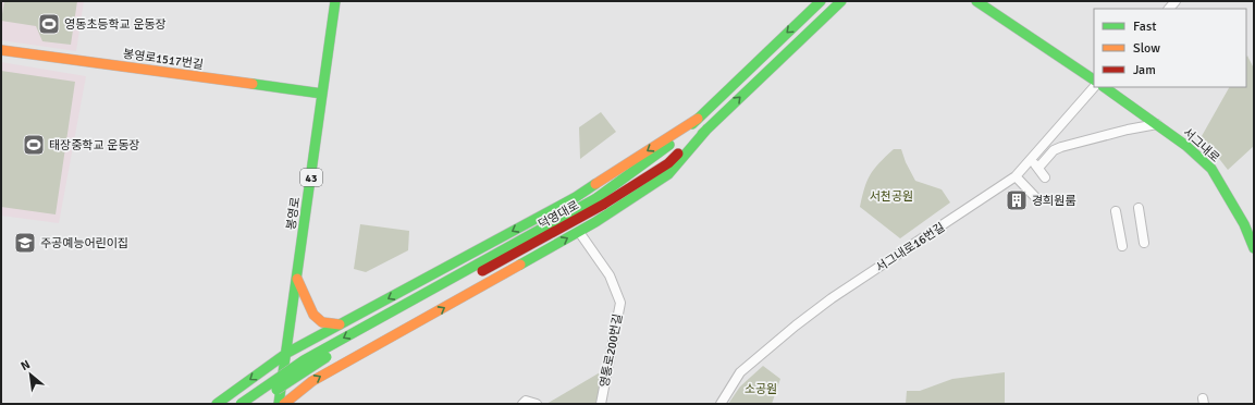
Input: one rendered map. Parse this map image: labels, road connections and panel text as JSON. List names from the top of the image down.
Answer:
{
  "streets": {
    "main road": [
      "봉영로1517번길",
      "서그내로",
      "43",
      "봉영로",
      "덕영대로"
    ],
    "street": ["서그내로16번길", "영통로200번길"]
  },
  "crossings": [
    ["봉영로1517번길", "봉영로"]
  ],
  "parks": ["서천공원", "소공원"],
  "places": {
    "sports": ["영동초등학교 운동장", "태장중학교 운동장"],
    "building": ["경희원룸"],
    "school or university": ["주공예능어린이집"]
  },
  "legend": ["Fast", "Slow", "Jam"],
  "north": "top left"
}
